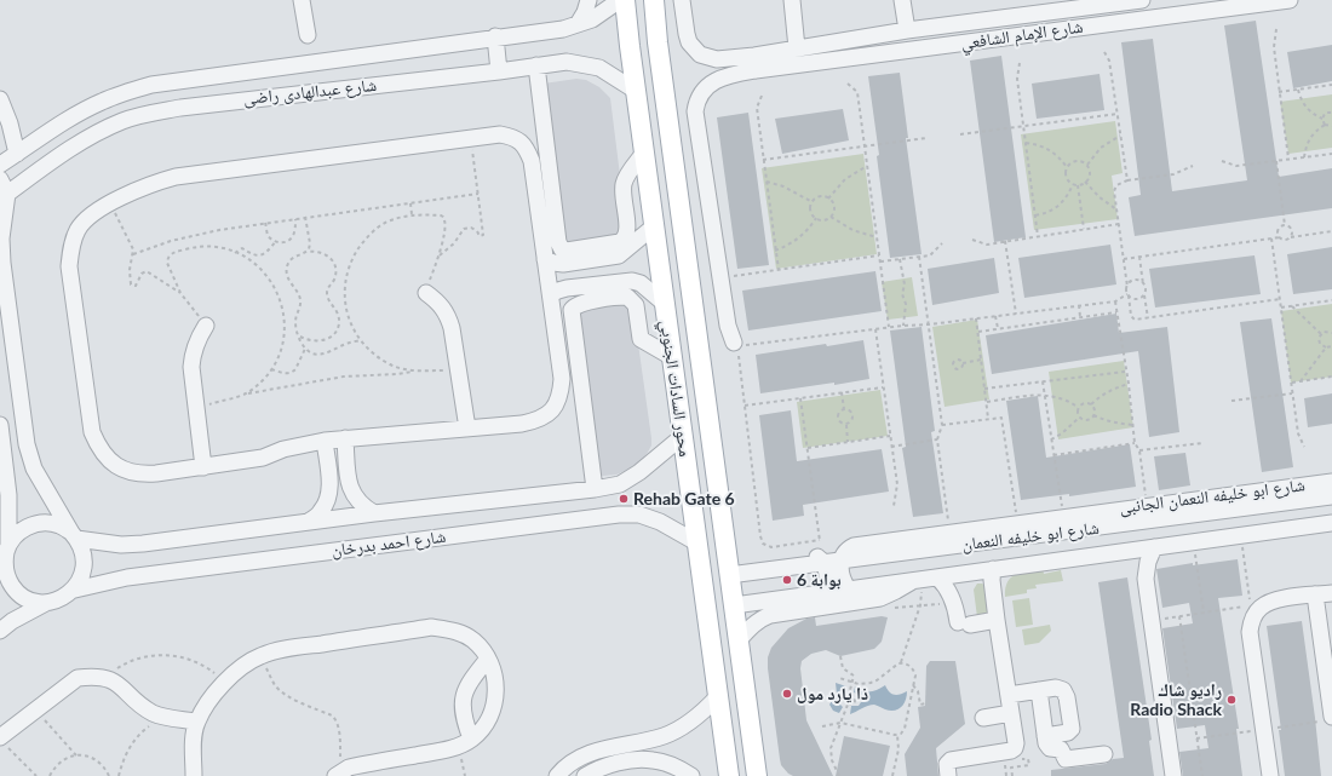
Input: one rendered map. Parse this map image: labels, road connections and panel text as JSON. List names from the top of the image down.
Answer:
{
  "streets": {
    "main road": ["محور السادات الجنوبي"],
    "street": [
      "شارع الإمام الشافعي",
      "شارع عبدالهادى راضى",
      "شارع ابو خليفه النعمان الجانبى",
      "شارع ابو خليفه النعمان",
      "شارع احمد بدرخان"
    ]
  },
  "crossings": [
    ["شارع عبدالهادى راضى", "محور السادات الجنوبي"],
    ["محور السادات الجنوبي", "شارع ابو خليفه النعمان"],
    ["محور السادات الجنوبي", "شارع احمد بدرخان"],
    ["شارع ابو خليفه النعمان الجانبى", "شارع ابو خليفه النعمان"]
  ],
  "places": [
    "Rehab Gate 6",
    "بوابة 6",
    "ذا يارد مول",
    "راديو شاك Radio Shack"
  ]
}
